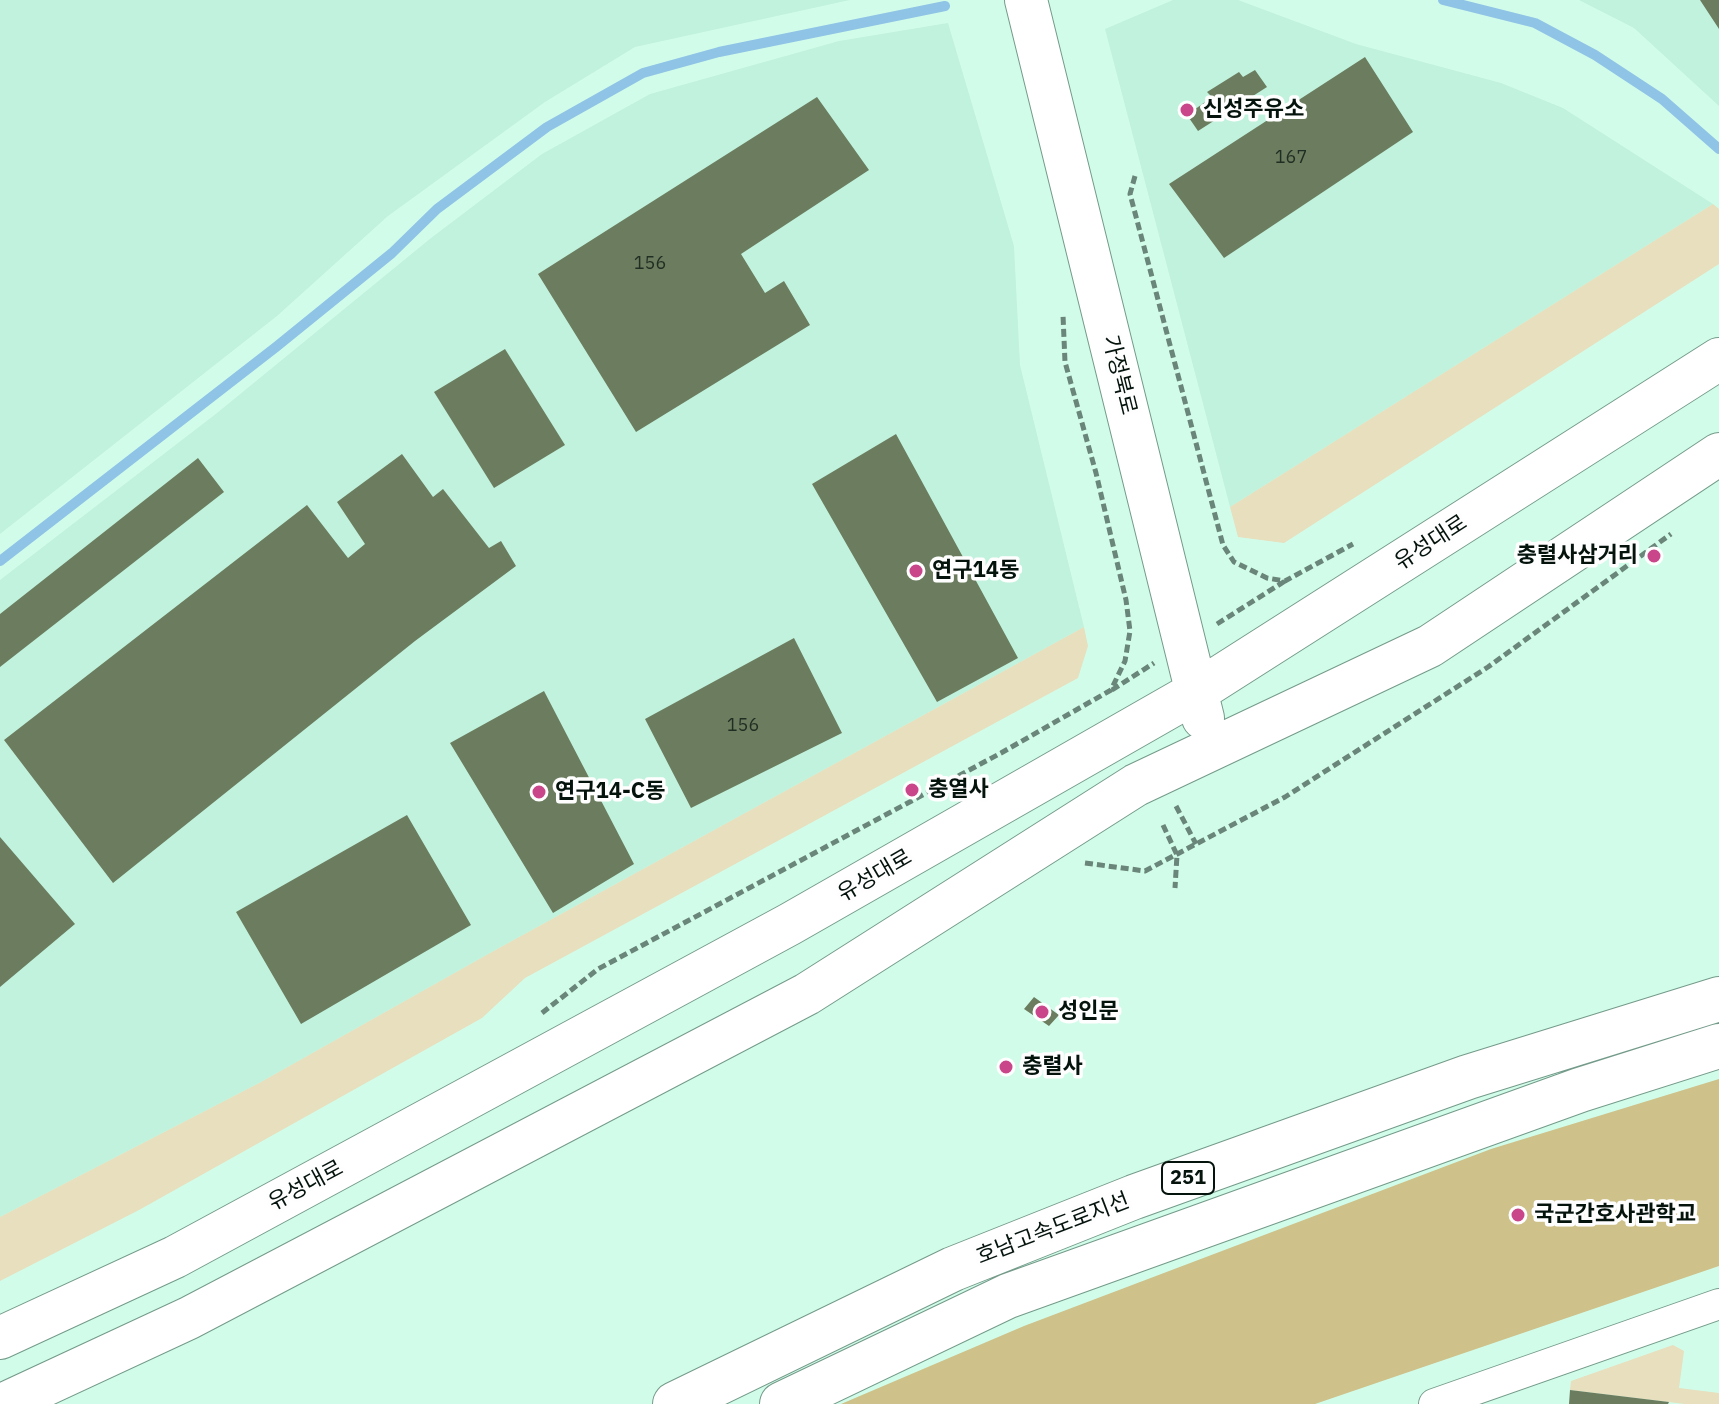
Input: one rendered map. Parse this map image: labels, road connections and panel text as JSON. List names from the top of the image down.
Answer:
{
  "streets": {
    "highway": ["251", "호남고속도로지선"],
    "main road": ["가정북로", "유성대로"]
  },
  "crossings": [
    ["가정북로", "유성대로"]
  ],
  "places": [
    "신성주유소",
    "충렬사삼거리",
    "연구14동",
    "충열사",
    "연구14-C동",
    "성인문",
    "충렬사",
    "국군간호사관학교"
  ],
  "house_numbers": ["167", "156", "156"]
}
